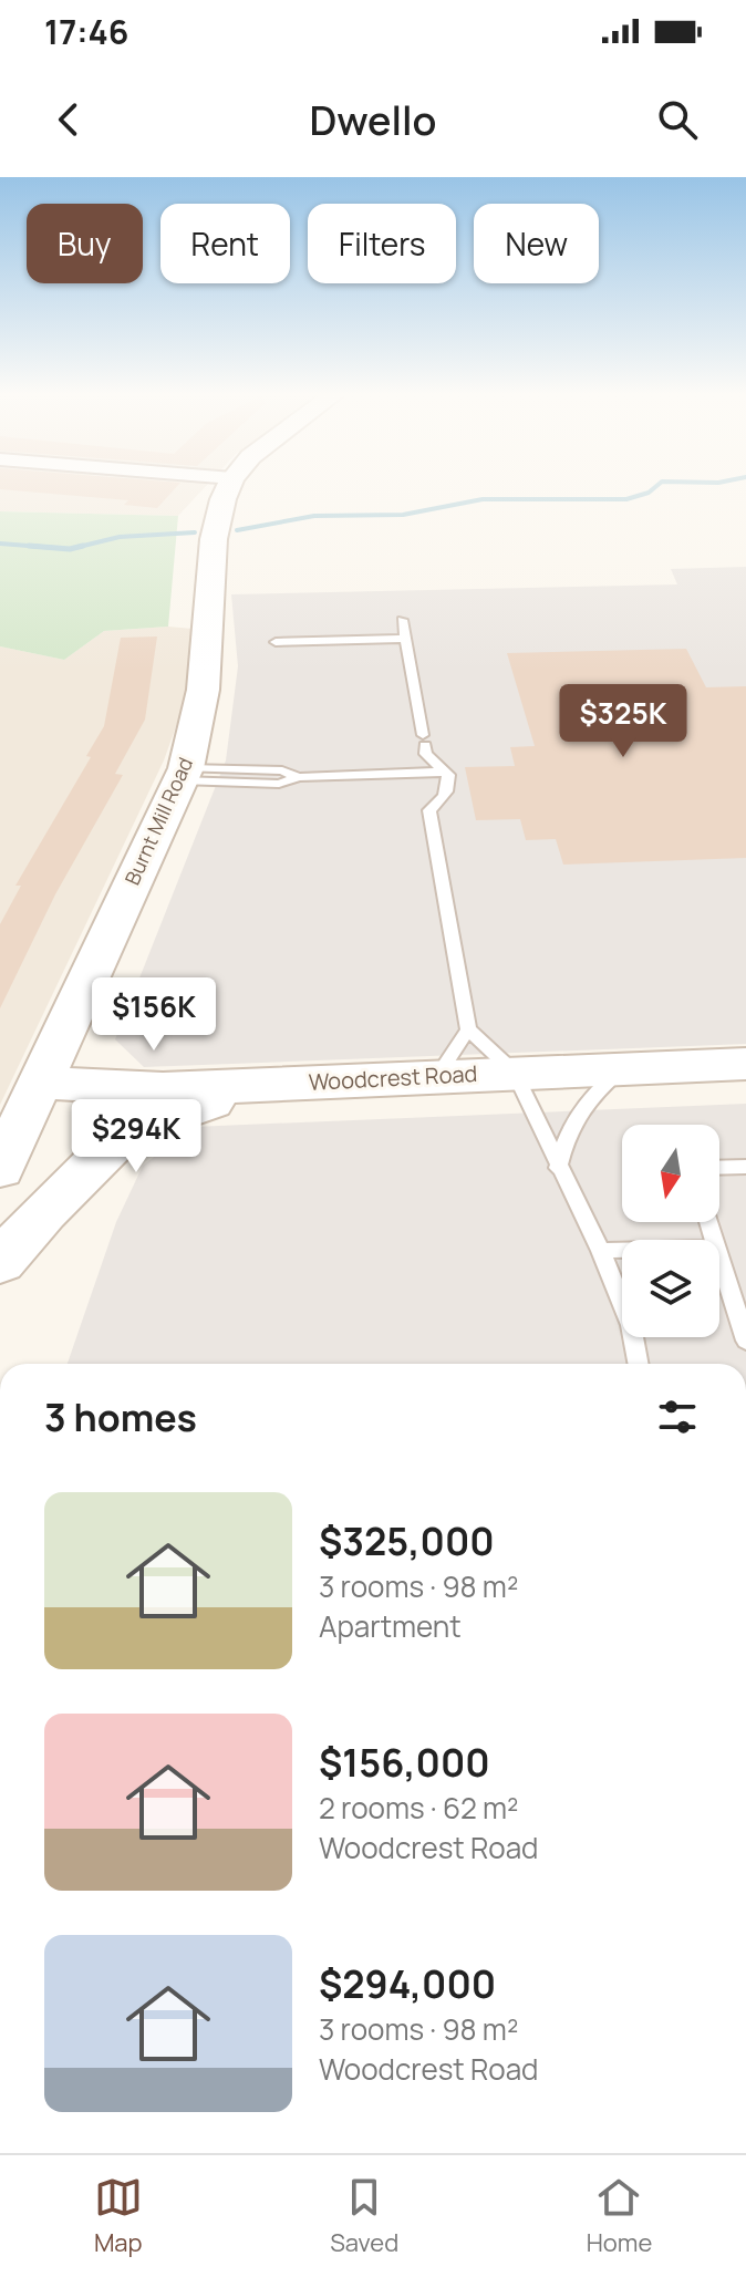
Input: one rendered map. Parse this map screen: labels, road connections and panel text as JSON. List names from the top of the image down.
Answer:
{
  "streets": {
    "main road": ["Burnt Mill Road", "Woodcrest Road"]
  },
  "crossings": [
    ["Burnt Mill Road", "Woodcrest Road"]
  ],
  "north": "bottom",
  "page": {
    "status": "17:46",
    "header": "Dwello",
    "chip": [
      "Buy",
      "Rent",
      "Filters",
      "New"
    ],
    "price": ["$325K", "$156K", "$294K"],
    "heading": "3 homes",
    "list": [
      {
        "name": "$325,000",
        "note": "3 rooms · 98 m² · Apartment"
      },
      {
        "name": "$156,000",
        "note": "2 rooms · 62 m² · Woodcrest Road"
      },
      {
        "name": "$294,000",
        "note": "3 rooms · 98 m² · Woodcrest Road"
      }
    ],
    "tabs": ["Map", "Saved", "Home"]
  }
}
